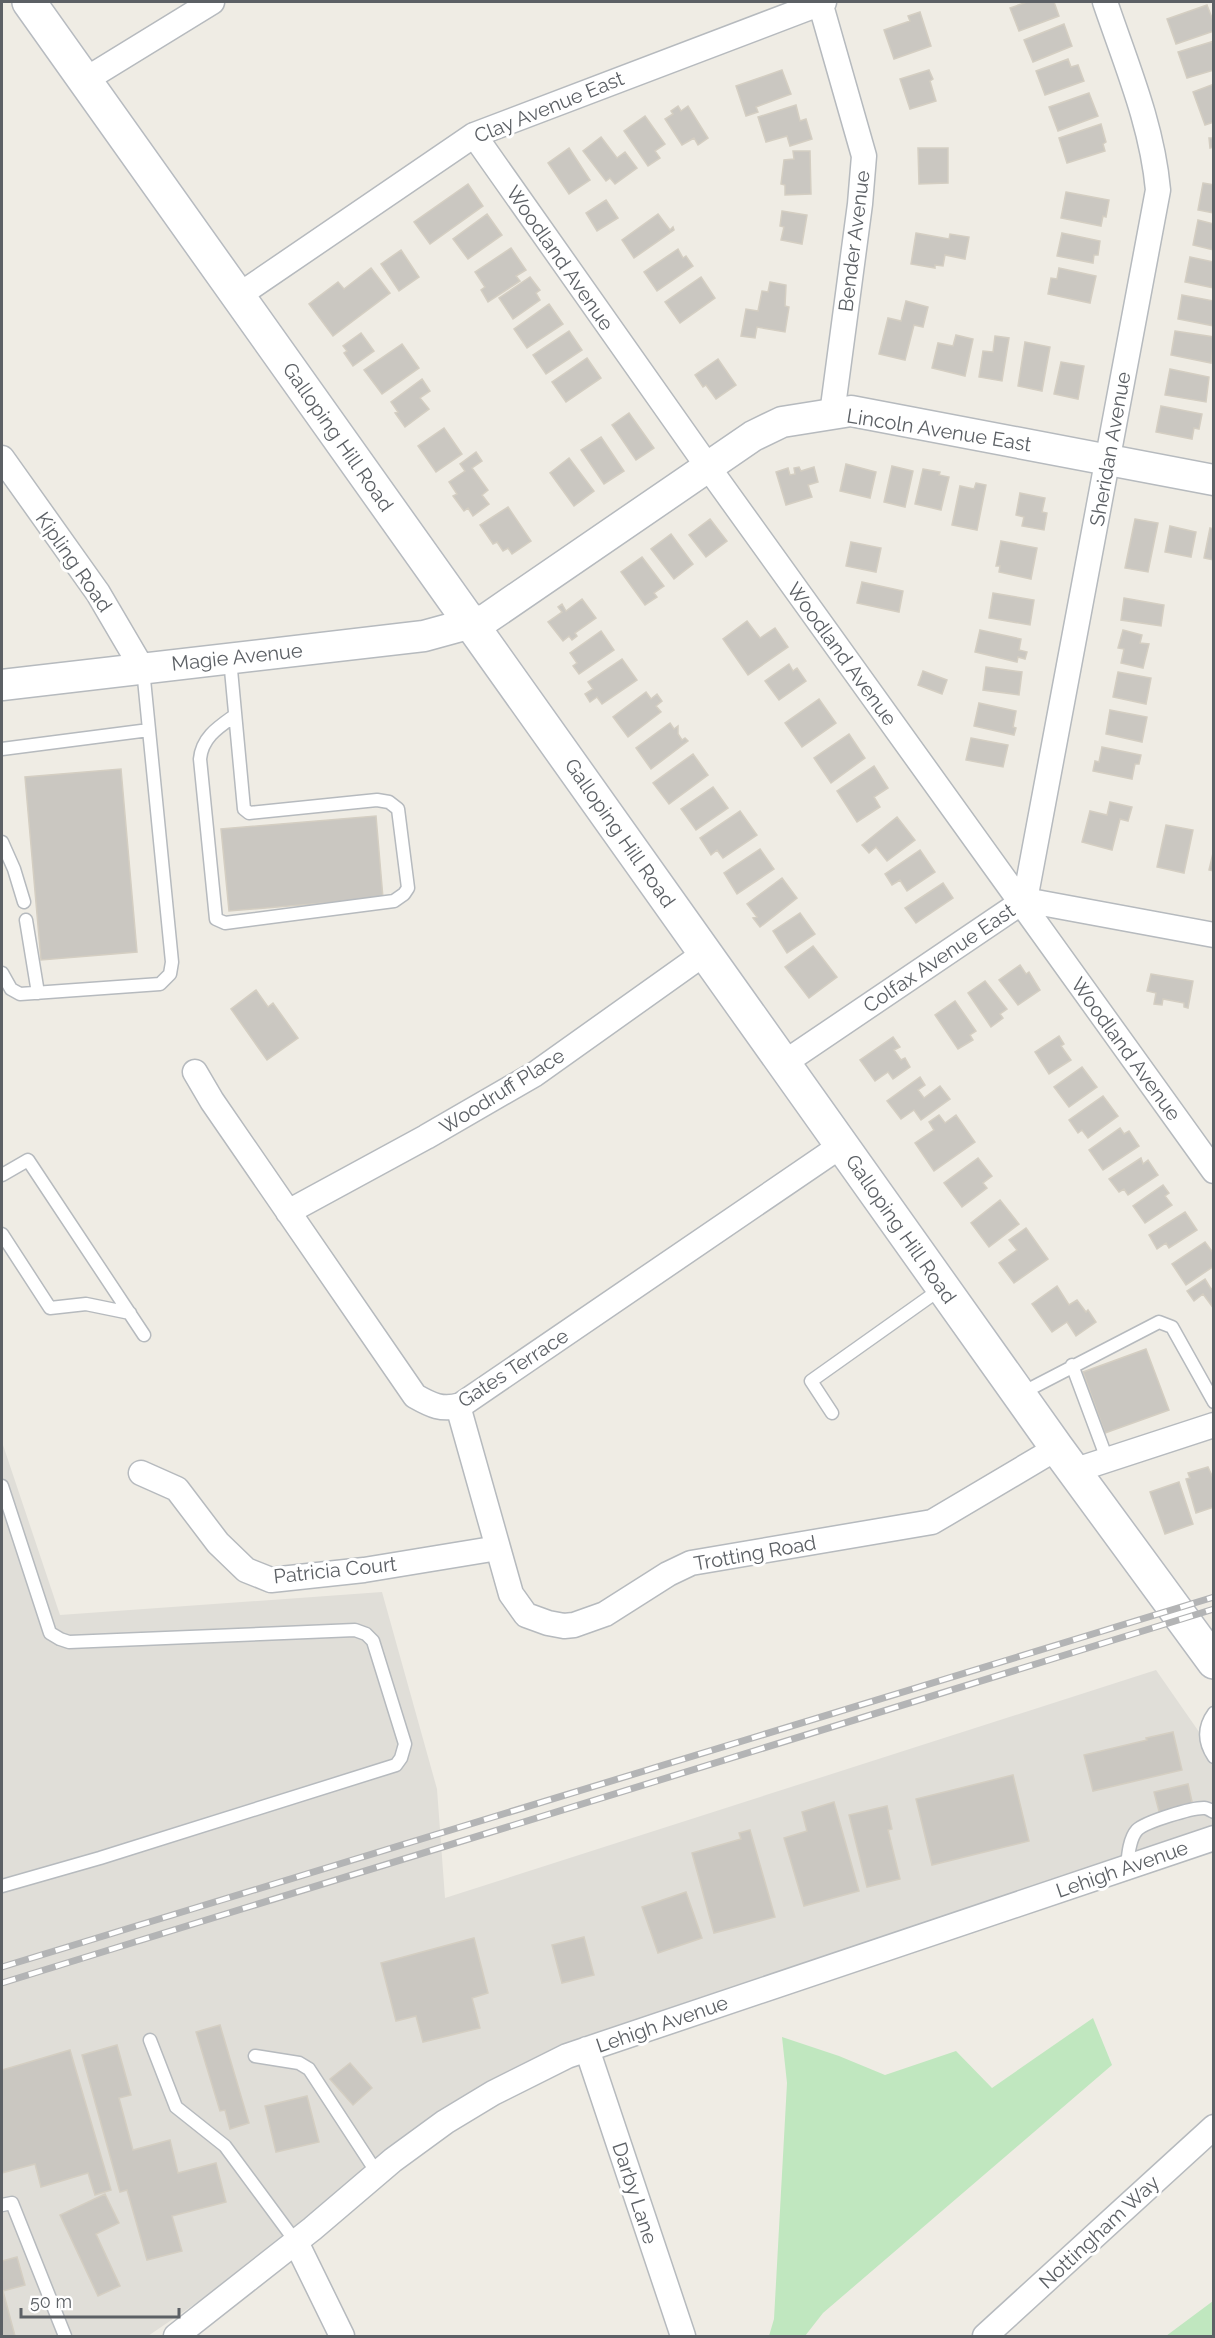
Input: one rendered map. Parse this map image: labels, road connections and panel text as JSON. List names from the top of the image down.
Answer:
{
  "streets": {
    "main road": ["Galloping Hill Road"],
    "street": [
      "Clay Avenue East",
      "Bender Avenue",
      "Woodland Avenue",
      "Lincoln Avenue East",
      "Sheridan Avenue",
      "Kipling Road",
      "Magie Avenue",
      "Colfax Avenue East",
      "Woodruff Place",
      "Gates Terrace",
      "Trotting Road",
      "Patricia Court",
      "Lehigh Avenue",
      "Darby Lane",
      "Nottingham Way"
    ]
  },
  "crossings": [
    ["Clay Avenue East", "Bender Avenue"],
    ["Clay Avenue East", "Woodland Avenue"],
    ["Clay Avenue East", "Galloping Hill Road"],
    ["Bender Avenue", "Lincoln Avenue East"],
    ["Woodland Avenue", "Lincoln Avenue East"],
    ["Woodland Avenue", "Sheridan Avenue"],
    ["Woodland Avenue", "Colfax Avenue East"],
    ["Lincoln Avenue East", "Galloping Hill Road"],
    ["Lincoln Avenue East", "Sheridan Avenue"],
    ["Lincoln Avenue East", "Magie Avenue"],
    ["Galloping Hill Road", "Magie Avenue"],
    ["Galloping Hill Road", "Colfax Avenue East"],
    ["Galloping Hill Road", "Woodruff Place"],
    ["Galloping Hill Road", "Gates Terrace"],
    ["Galloping Hill Road", "Trotting Road"],
    ["Sheridan Avenue", "Colfax Avenue East"],
    ["Kipling Road", "Magie Avenue"],
    ["Woodruff Place", "Gates Terrace"],
    ["Gates Terrace", "Trotting Road"],
    ["Trotting Road", "Patricia Court"],
    ["Lehigh Avenue", "Darby Lane"]
  ],
  "scale_bar": "50 m"
}
